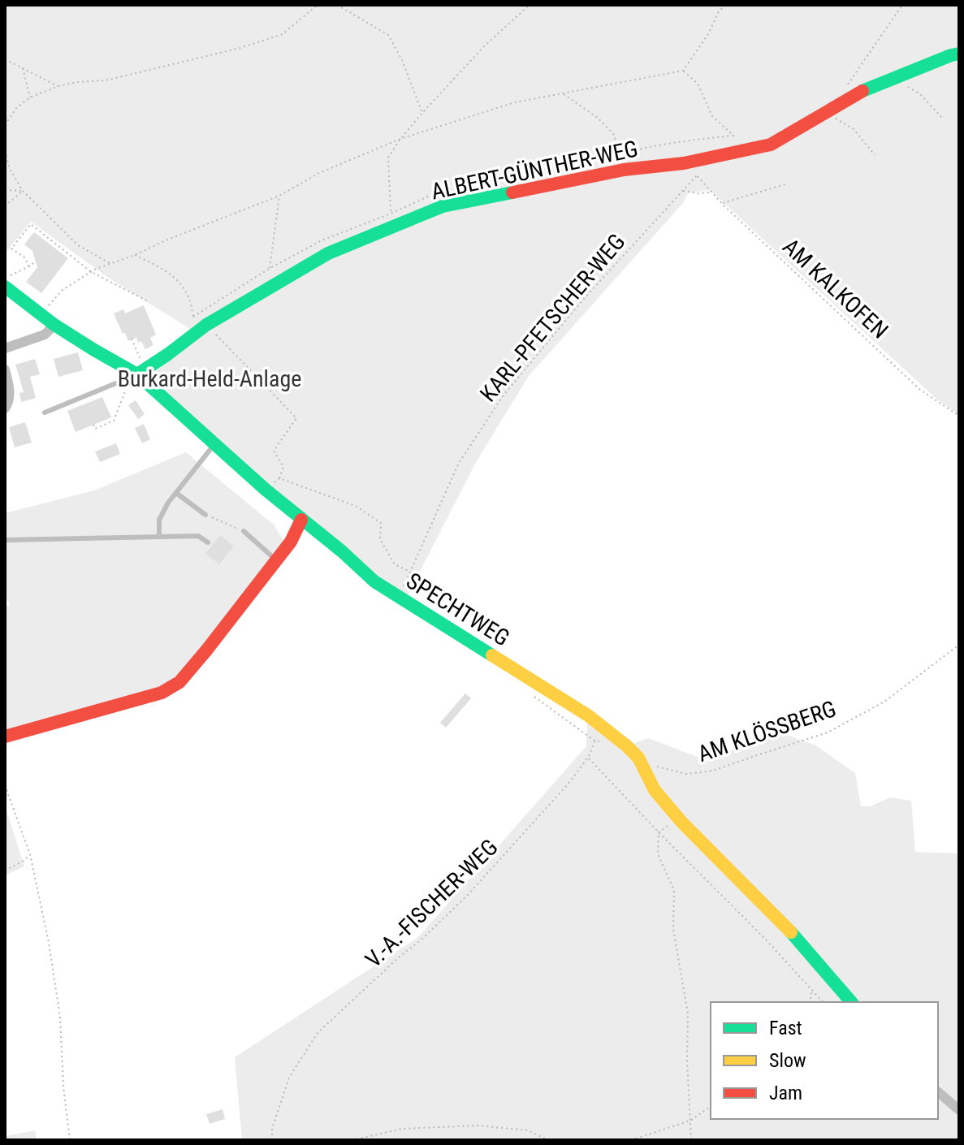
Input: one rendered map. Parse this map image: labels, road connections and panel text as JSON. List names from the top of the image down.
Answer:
{
  "streets": {
    "street": ["ALBERT-GÜNTHER-WEG", "SPECHTWEG"],
    "path": [
      "AM KALKOFEN",
      "KARL-PFETSCHER-WEG",
      "AM KLÖSSBERG",
      "V.-A.-FISCHER-WEG"
    ]
  },
  "crossings": [
    ["ALBERT-GÜNTHER-WEG", "SPECHTWEG"],
    ["AM KALKOFEN", "KARL-PFETSCHER-WEG"],
    ["KARL-PFETSCHER-WEG", "SPECHTWEG"],
    ["SPECHTWEG", "AM KLÖSSBERG"]
  ],
  "parks": ["Burkard-Held-Anlage"],
  "legend": ["Fast", "Slow", "Jam"]
}
